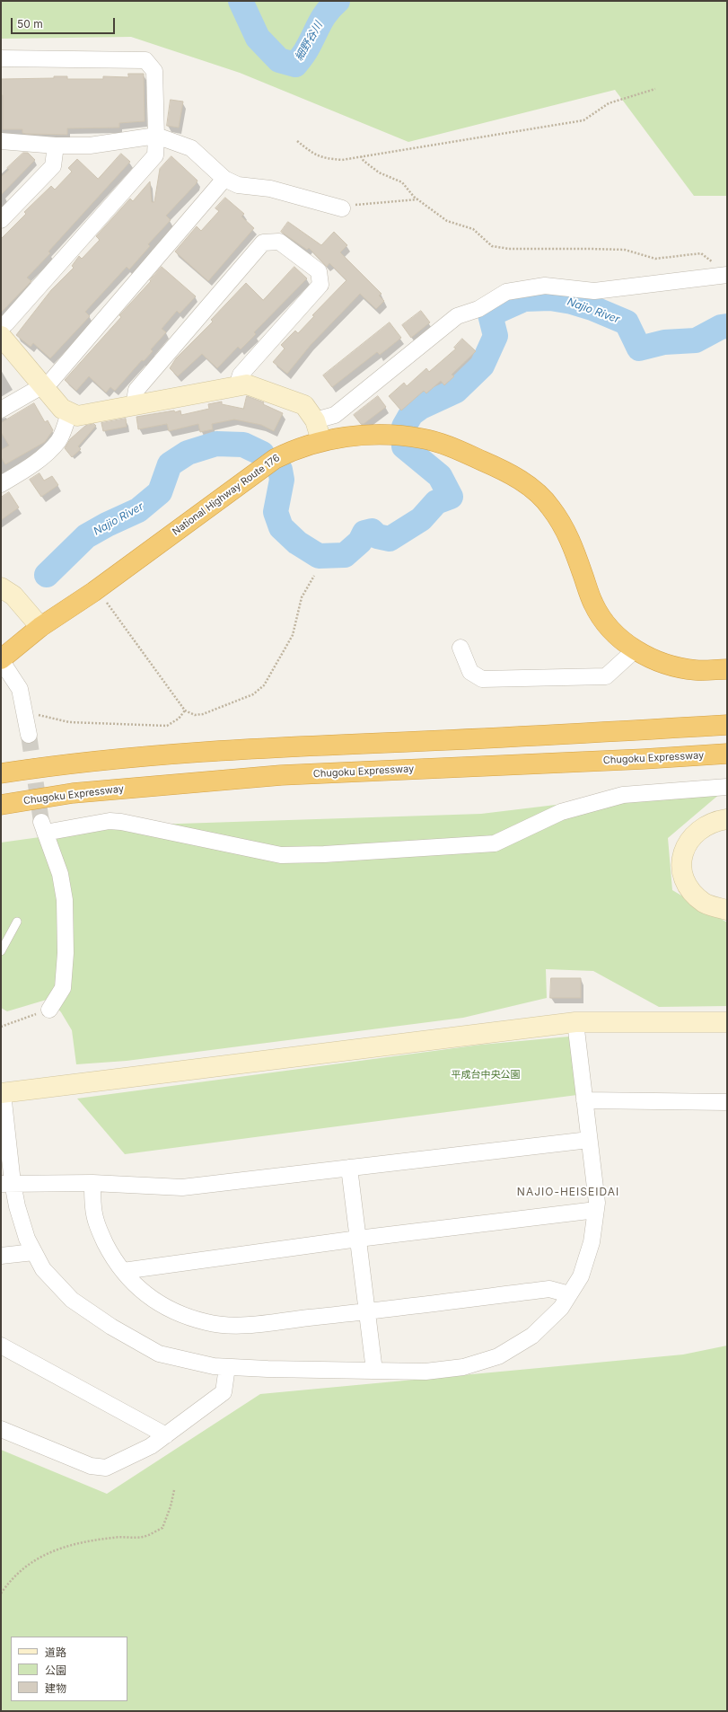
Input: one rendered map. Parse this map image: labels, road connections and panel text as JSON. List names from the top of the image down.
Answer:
{
  "streets": {
    "highway": ["National Highway Route 176", "Chugoku Expressway"]
  },
  "districts": ["NAJIO-HEISEIDAI"],
  "water": ["細野谷川", "Najio River"],
  "parks": ["平成台中央公園"],
  "legend": ["道路", "公園", "建物"],
  "scale_bar": "50 m"
}
